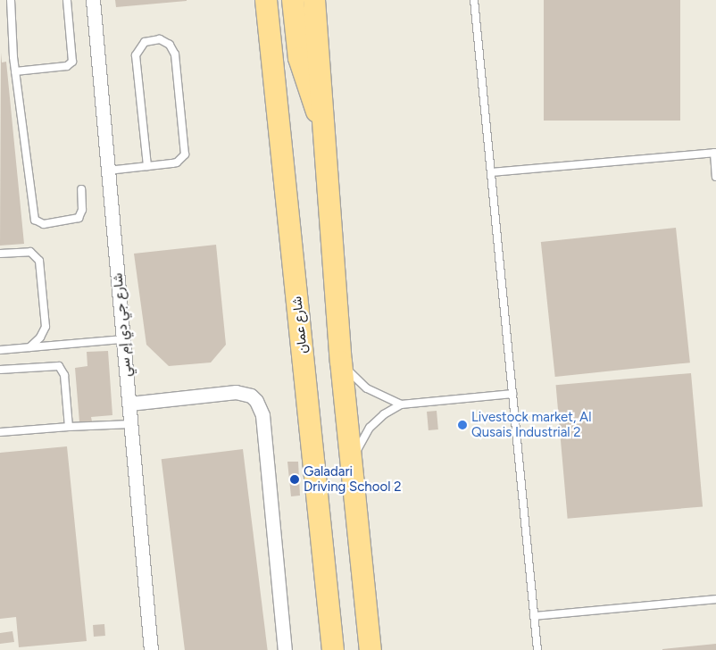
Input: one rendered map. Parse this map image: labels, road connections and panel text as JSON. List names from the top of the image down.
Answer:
{
  "streets": {
    "main road": ["شارع عمان"],
    "street": ["شارع جي دي إم سي"]
  },
  "places": ["Livestock market, Al Qusais Industrial 2", "Galadari Driving School 2"]
}
